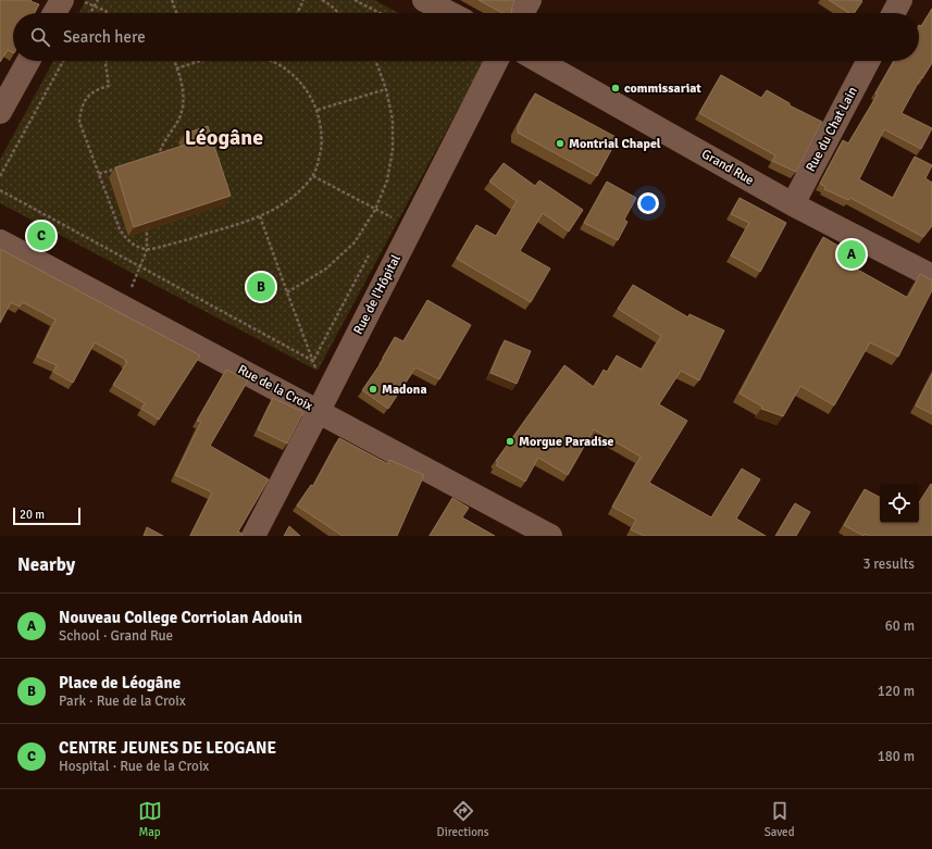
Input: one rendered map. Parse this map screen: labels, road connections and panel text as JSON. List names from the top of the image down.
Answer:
{
  "streets": {
    "street": [
      "Rue du Chat Lain",
      "Grand Rue",
      "Rue de l'Hôpital",
      "Rue de la Croix"
    ]
  },
  "crossings": [
    ["Rue du Chat Lain", "Grand Rue"],
    ["Rue de l'Hôpital", "Rue de la Croix"]
  ],
  "districts": ["Léogâne"],
  "places": [
    "commissariat",
    "Montrial Chapel",
    "Madona",
    "Morgue Paradise"
  ],
  "scale_bar": "20 m",
  "page": {
    "search": "Search here",
    "pins": ["C", "A", "B"],
    "scale": "20 m",
    "heading": ["Nearby", "3 results"],
    "list": [
      {
        "mark": "A",
        "name": "Nouveau College Corriolan Adouin",
        "note": "School · Grand Rue",
        "value": "60 m"
      },
      {
        "mark": "B",
        "name": "Place de Léogâne",
        "note": "Park · Rue de la Croix",
        "value": "120 m"
      },
      {
        "mark": "C",
        "name": "CENTRE JEUNES DE LEOGANE",
        "note": "Hospital · Rue de la Croix",
        "value": "180 m"
      }
    ],
    "nav": ["Map", "Directions", "Saved"]
  }
}
